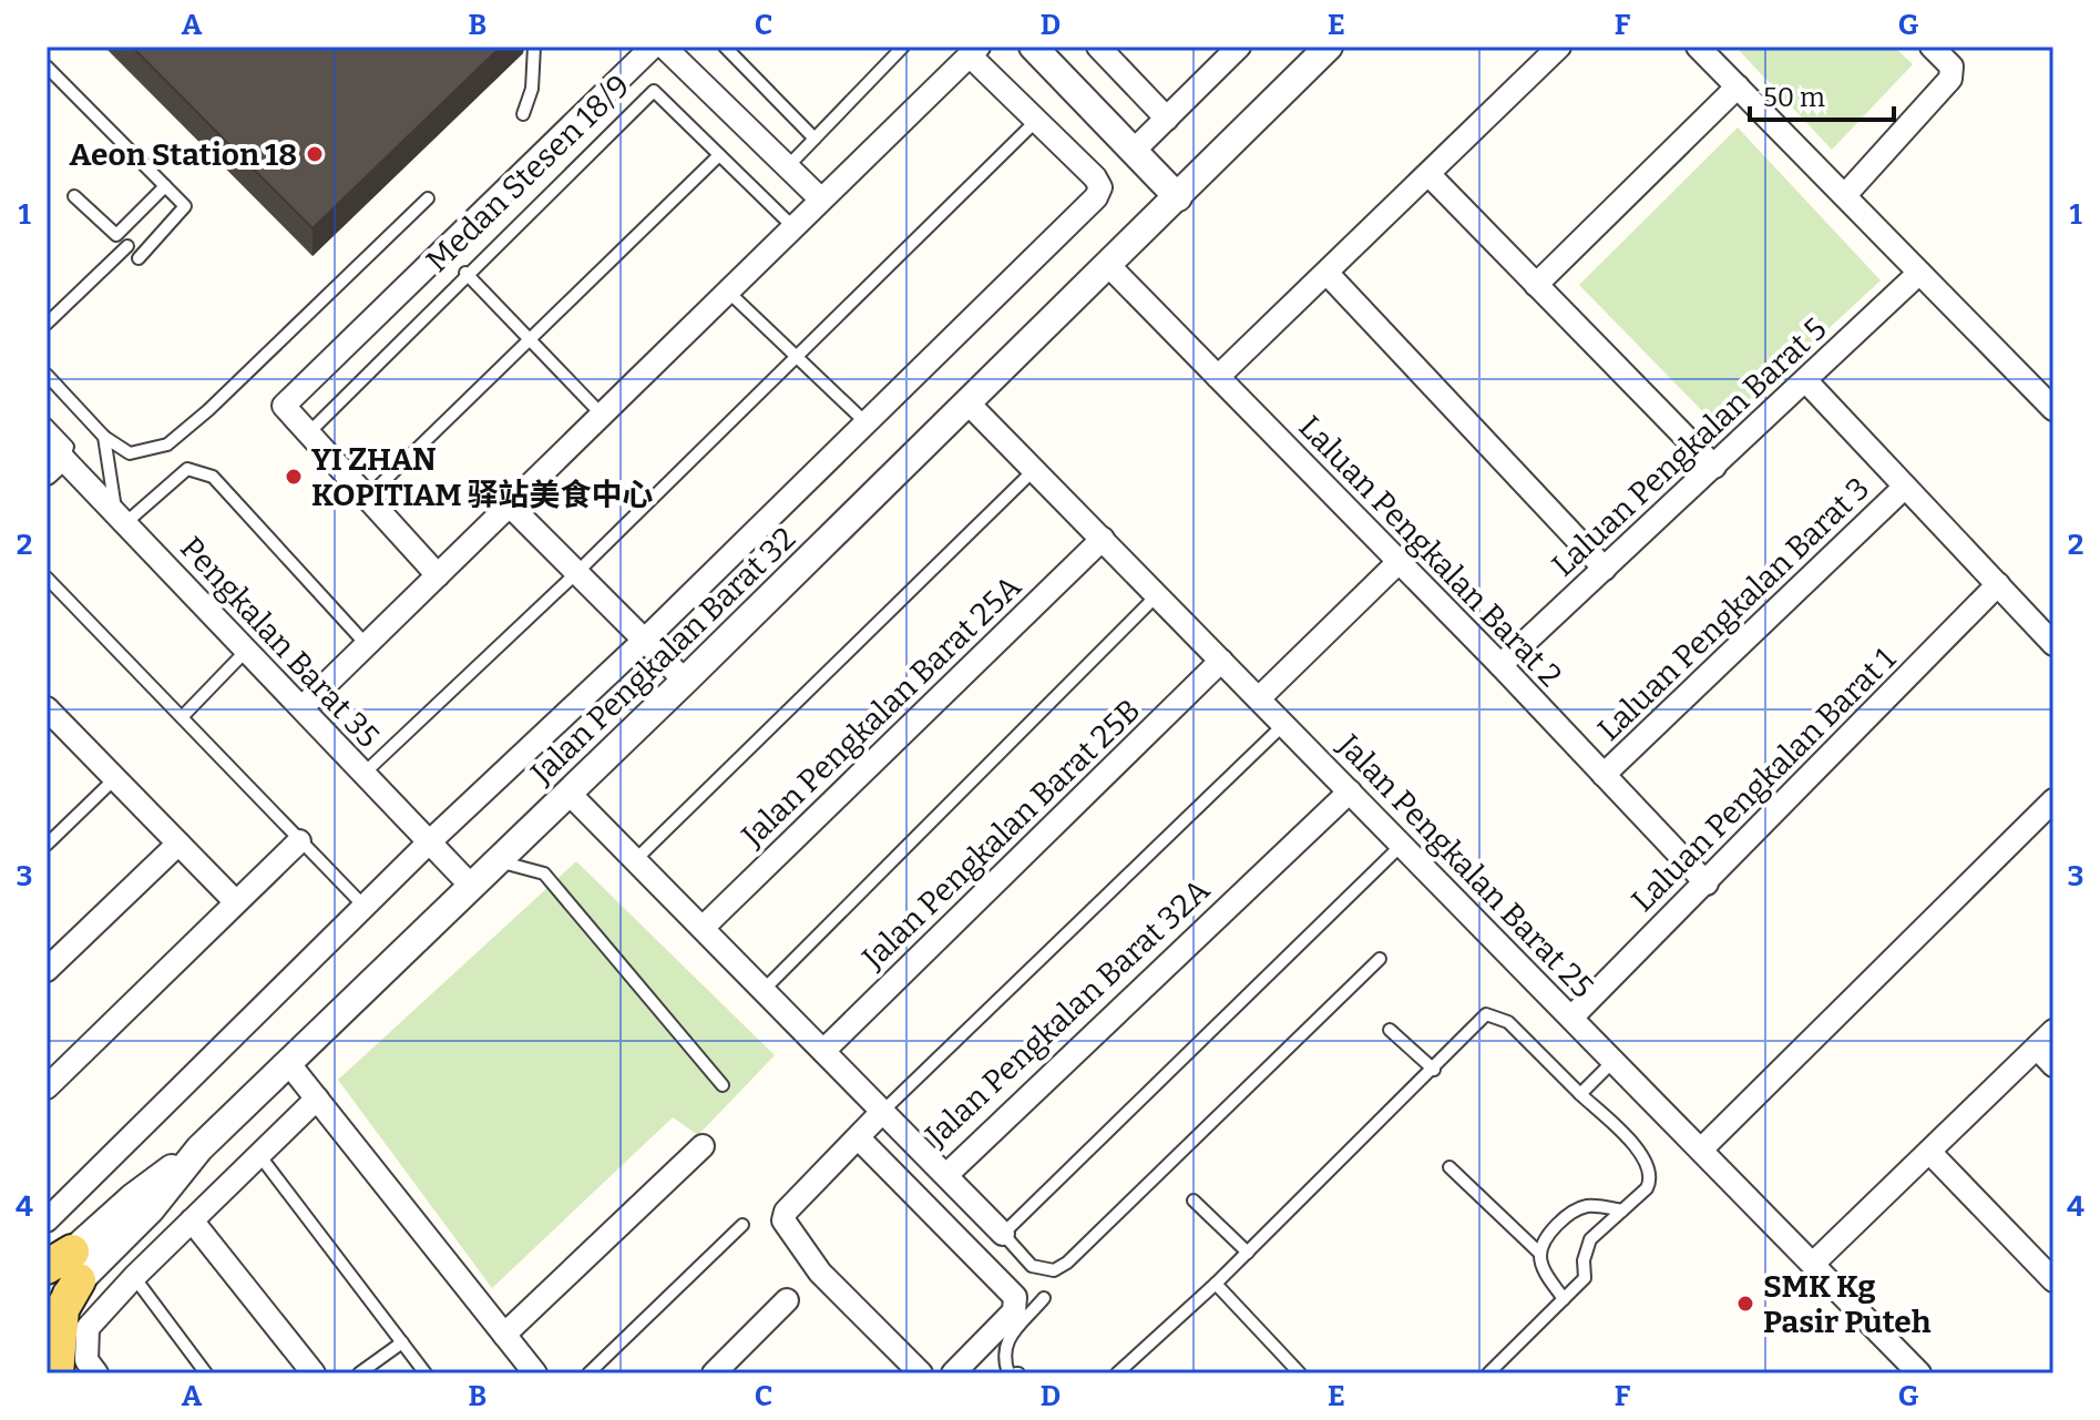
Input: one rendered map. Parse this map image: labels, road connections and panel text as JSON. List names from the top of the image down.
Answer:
{
  "streets": {
    "street": [
      "Medan Stesen 18/9",
      "Laluan Pengkalan Barat 5",
      "Laluan Pengkalan Barat 2",
      "Laluan Pengkalan Barat 3",
      "Pengkalan Barat 35",
      "Jalan Pengkalan Barat 32",
      "Jalan Pengkalan Barat 25A",
      "Laluan Pengkalan Barat 1",
      "Jalan Pengkalan Barat 25B",
      "Jalan Pengkalan Barat 25",
      "Jalan Pengkalan Barat 32A"
    ]
  },
  "crossings": [
    ["Laluan Pengkalan Barat 5", "Laluan Pengkalan Barat 2"],
    ["Laluan Pengkalan Barat 2", "Laluan Pengkalan Barat 3"],
    ["Laluan Pengkalan Barat 2", "Jalan Pengkalan Barat 32"],
    ["Laluan Pengkalan Barat 2", "Laluan Pengkalan Barat 1"],
    ["Pengkalan Barat 35", "Jalan Pengkalan Barat 32"],
    ["Jalan Pengkalan Barat 32", "Jalan Pengkalan Barat 25"],
    ["Jalan Pengkalan Barat 32", "Jalan Pengkalan Barat 32A"],
    ["Jalan Pengkalan Barat 25A", "Jalan Pengkalan Barat 25"],
    ["Jalan Pengkalan Barat 25A", "Jalan Pengkalan Barat 32A"],
    ["Laluan Pengkalan Barat 1", "Jalan Pengkalan Barat 25"],
    ["Jalan Pengkalan Barat 25B", "Jalan Pengkalan Barat 25"],
    ["Jalan Pengkalan Barat 25B", "Jalan Pengkalan Barat 32A"],
    ["Jalan Pengkalan Barat 25", "Jalan Pengkalan Barat 32A"]
  ],
  "places": ["Aeon Station 18", "YI ZHAN KOPITIAM 驿站美食中心", "SMK Kg Pasir Puteh"],
  "scale_bar": "50 m",
  "grid": {
    "columns": [
      "A",
      "B",
      "C",
      "D",
      "E",
      "F",
      "G"
    ],
    "rows": [
      "1",
      "2",
      "3",
      "4"
    ]
  }
}
